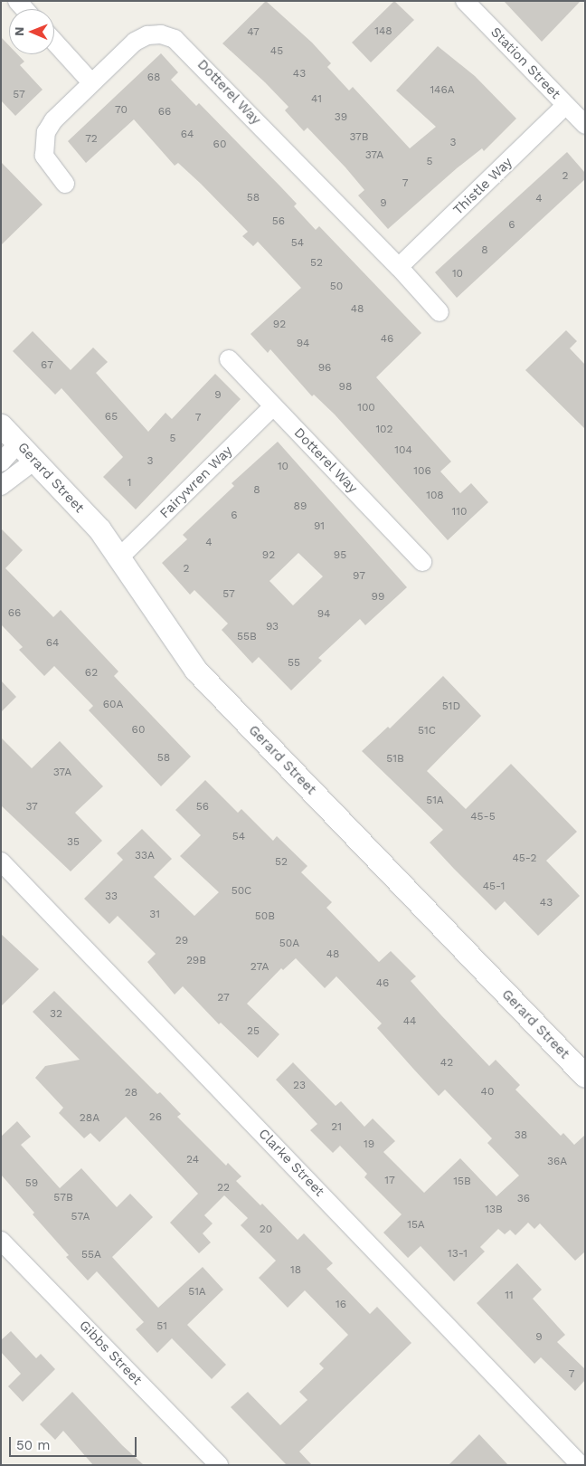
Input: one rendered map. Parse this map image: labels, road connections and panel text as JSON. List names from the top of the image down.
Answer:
{
  "streets": {
    "street": [
      "Station Street",
      "Dotterel Way",
      "Thistle Way",
      "Gerard Street",
      "Fairywren Way",
      "Clarke Street",
      "Gibbs Street"
    ]
  },
  "crossings": [
    ["Station Street", "Thistle Way"],
    ["Dotterel Way", "Thistle Way"],
    ["Dotterel Way", "Fairywren Way"],
    ["Gerard Street", "Fairywren Way"]
  ],
  "house_numbers": [
    "148",
    "47",
    "45",
    "43",
    "68",
    "146A",
    "57",
    "41",
    "70",
    "66",
    "39",
    "64",
    "37B",
    "72",
    "3",
    "60",
    "37A",
    "5",
    "2",
    "7",
    "58",
    "4",
    "9",
    "56",
    "6",
    "54",
    "8",
    "52",
    "10",
    "50",
    "48",
    "92",
    "46",
    "94",
    "67",
    "96",
    "98",
    "9",
    "100",
    "65",
    "7",
    "102",
    "5",
    "104",
    "3",
    "10",
    "106",
    "1",
    "8",
    "108",
    "89",
    "110",
    "6",
    "91",
    "4",
    "92",
    "95",
    "2",
    "97",
    "57",
    "99",
    "66",
    "94",
    "93",
    "55B",
    "64",
    "55",
    "62",
    "60A",
    "51D",
    "60",
    "51C",
    "58",
    "51B",
    "37A",
    "51A",
    "37",
    "56",
    "45-5",
    "54",
    "35",
    "33A",
    "45-2",
    "52",
    "45-1",
    "50C",
    "33",
    "43",
    "31",
    "50B",
    "29",
    "50A",
    "48",
    "29B",
    "27A",
    "46",
    "27",
    "32",
    "44",
    "25",
    "42",
    "23",
    "40",
    "28",
    "26",
    "28A",
    "21",
    "38",
    "19",
    "24",
    "36A",
    "17",
    "15B",
    "59",
    "22",
    "57B",
    "36",
    "13B",
    "57A",
    "15A",
    "20",
    "13-1",
    "55A",
    "18",
    "51A",
    "11",
    "16",
    "51",
    "9",
    "7"
  ],
  "scale_bar": "50 m",
  "north": "left"
}
